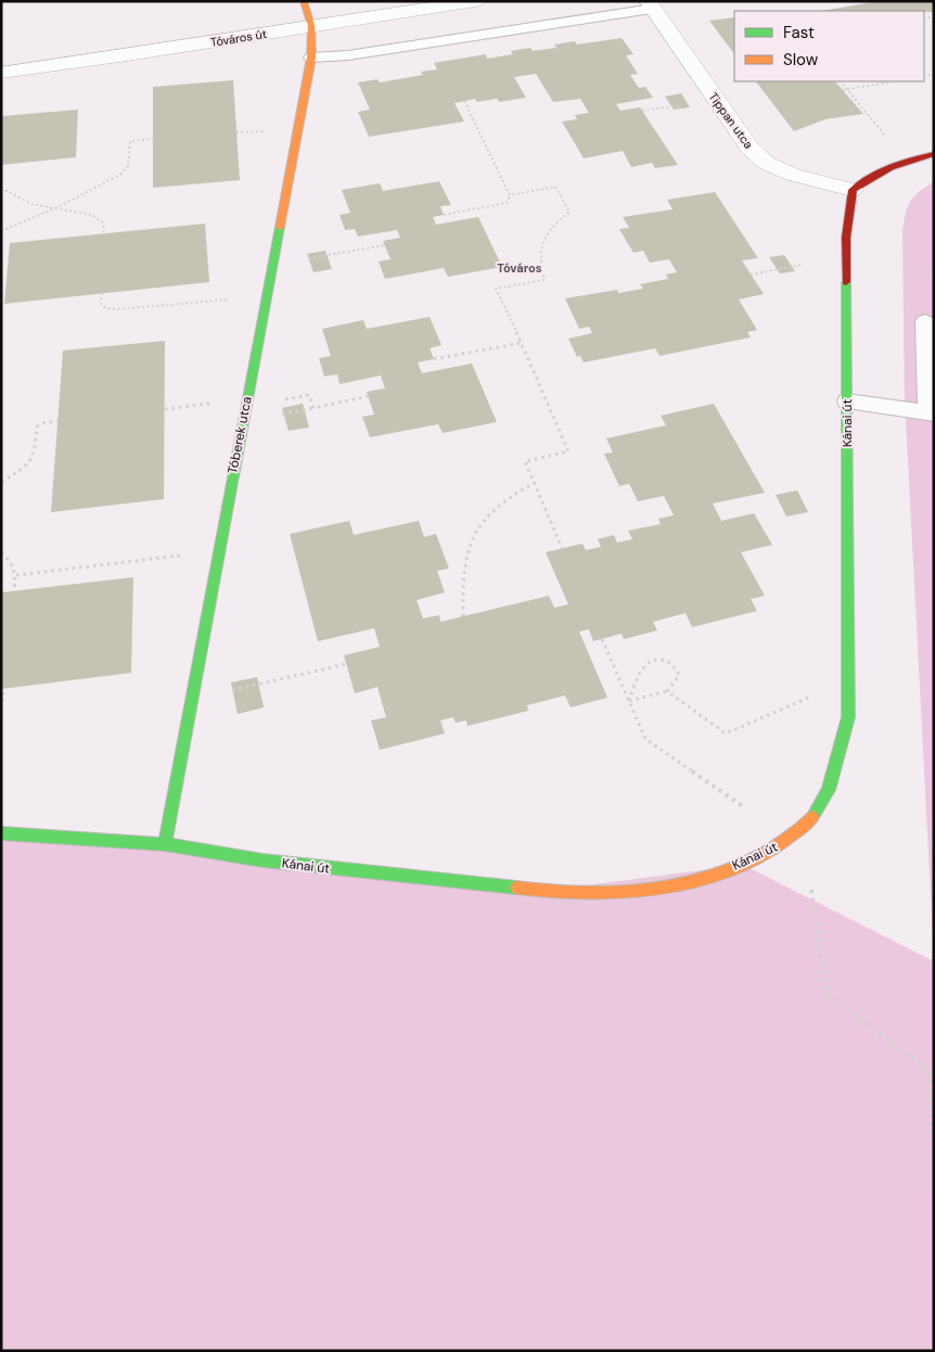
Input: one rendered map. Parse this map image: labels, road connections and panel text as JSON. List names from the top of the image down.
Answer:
{
  "streets": {
    "street": [
      "Tóváros út",
      "Tippan utca",
      "Kánai út",
      "Tóberek utca"
    ]
  },
  "crossings": [
    ["Tóváros út", "Tóberek utca"],
    ["Tippan utca", "Kánai út"],
    ["Kánai út", "Tóberek utca"]
  ],
  "districts": ["Tóváros"],
  "legend": ["Fast", "Slow"]
}
